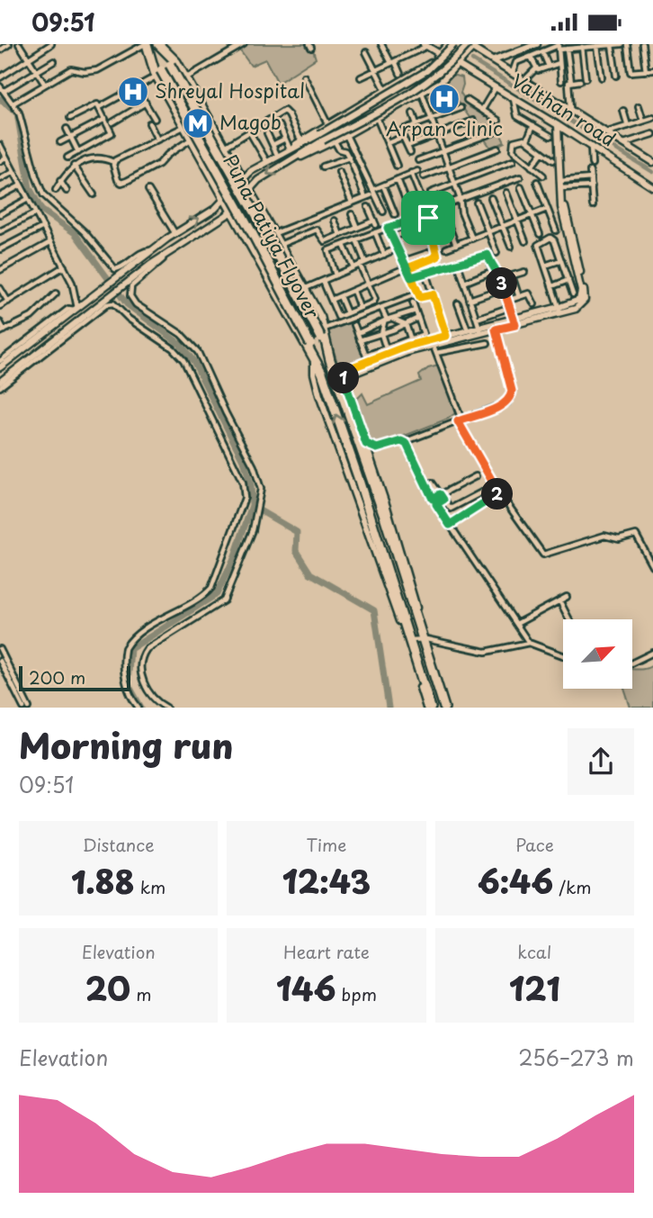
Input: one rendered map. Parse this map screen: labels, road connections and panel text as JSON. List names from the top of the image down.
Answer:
{
  "streets": {
    "highway": ["Puna Patiya Flyover"],
    "main road": ["Valthan road"]
  },
  "places": {
    "hospital": ["Shreyal Hospital", "Arpan Clinic"],
    "metro station": ["Magob"]
  },
  "scale_bar": "200 m",
  "north": "top right",
  "page": {
    "status": "09:51",
    "pins": ["3", "1", "2"],
    "scale": "200 m",
    "heading": ["Morning run", "09:51"],
    "stats": [
      ["Distance", "1.88 km"],
      ["Time", "12:43"],
      ["Pace", "6:46 /km"],
      ["Elevation", "20 m"],
      ["Heart rate", "146 bpm"],
      ["kcal", "121"]
    ],
    "chart": ["Elevation", "256–273 m"]
  }
}
